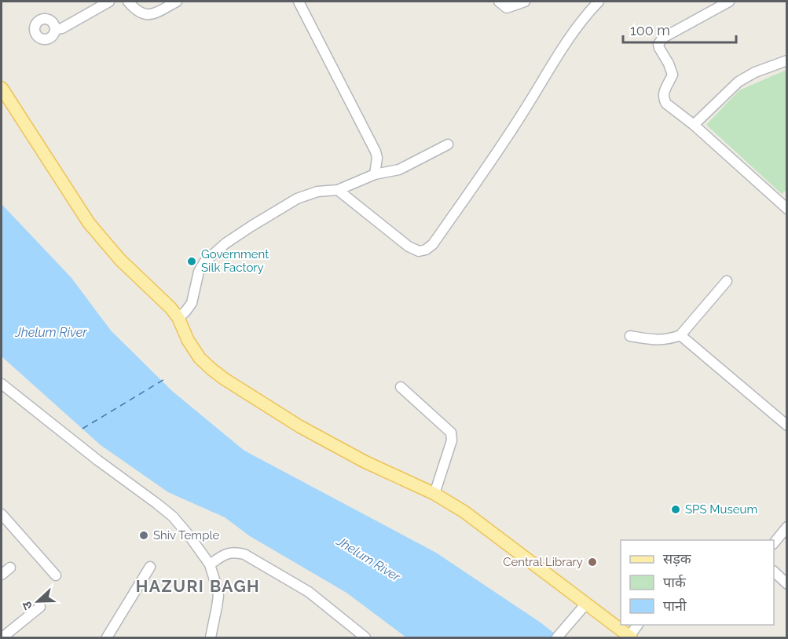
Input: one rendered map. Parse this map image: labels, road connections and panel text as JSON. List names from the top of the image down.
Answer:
{
  "districts": ["HAZURI BAGH"],
  "water": ["Jhelum River"],
  "places": [
    "Government Silk Factory",
    "SPS Museum",
    "Shiv Temple",
    "Central Library"
  ],
  "legend": ["सड़क", "पार्क", "पानी"],
  "scale_bar": "100 m",
  "north": "left"
}
